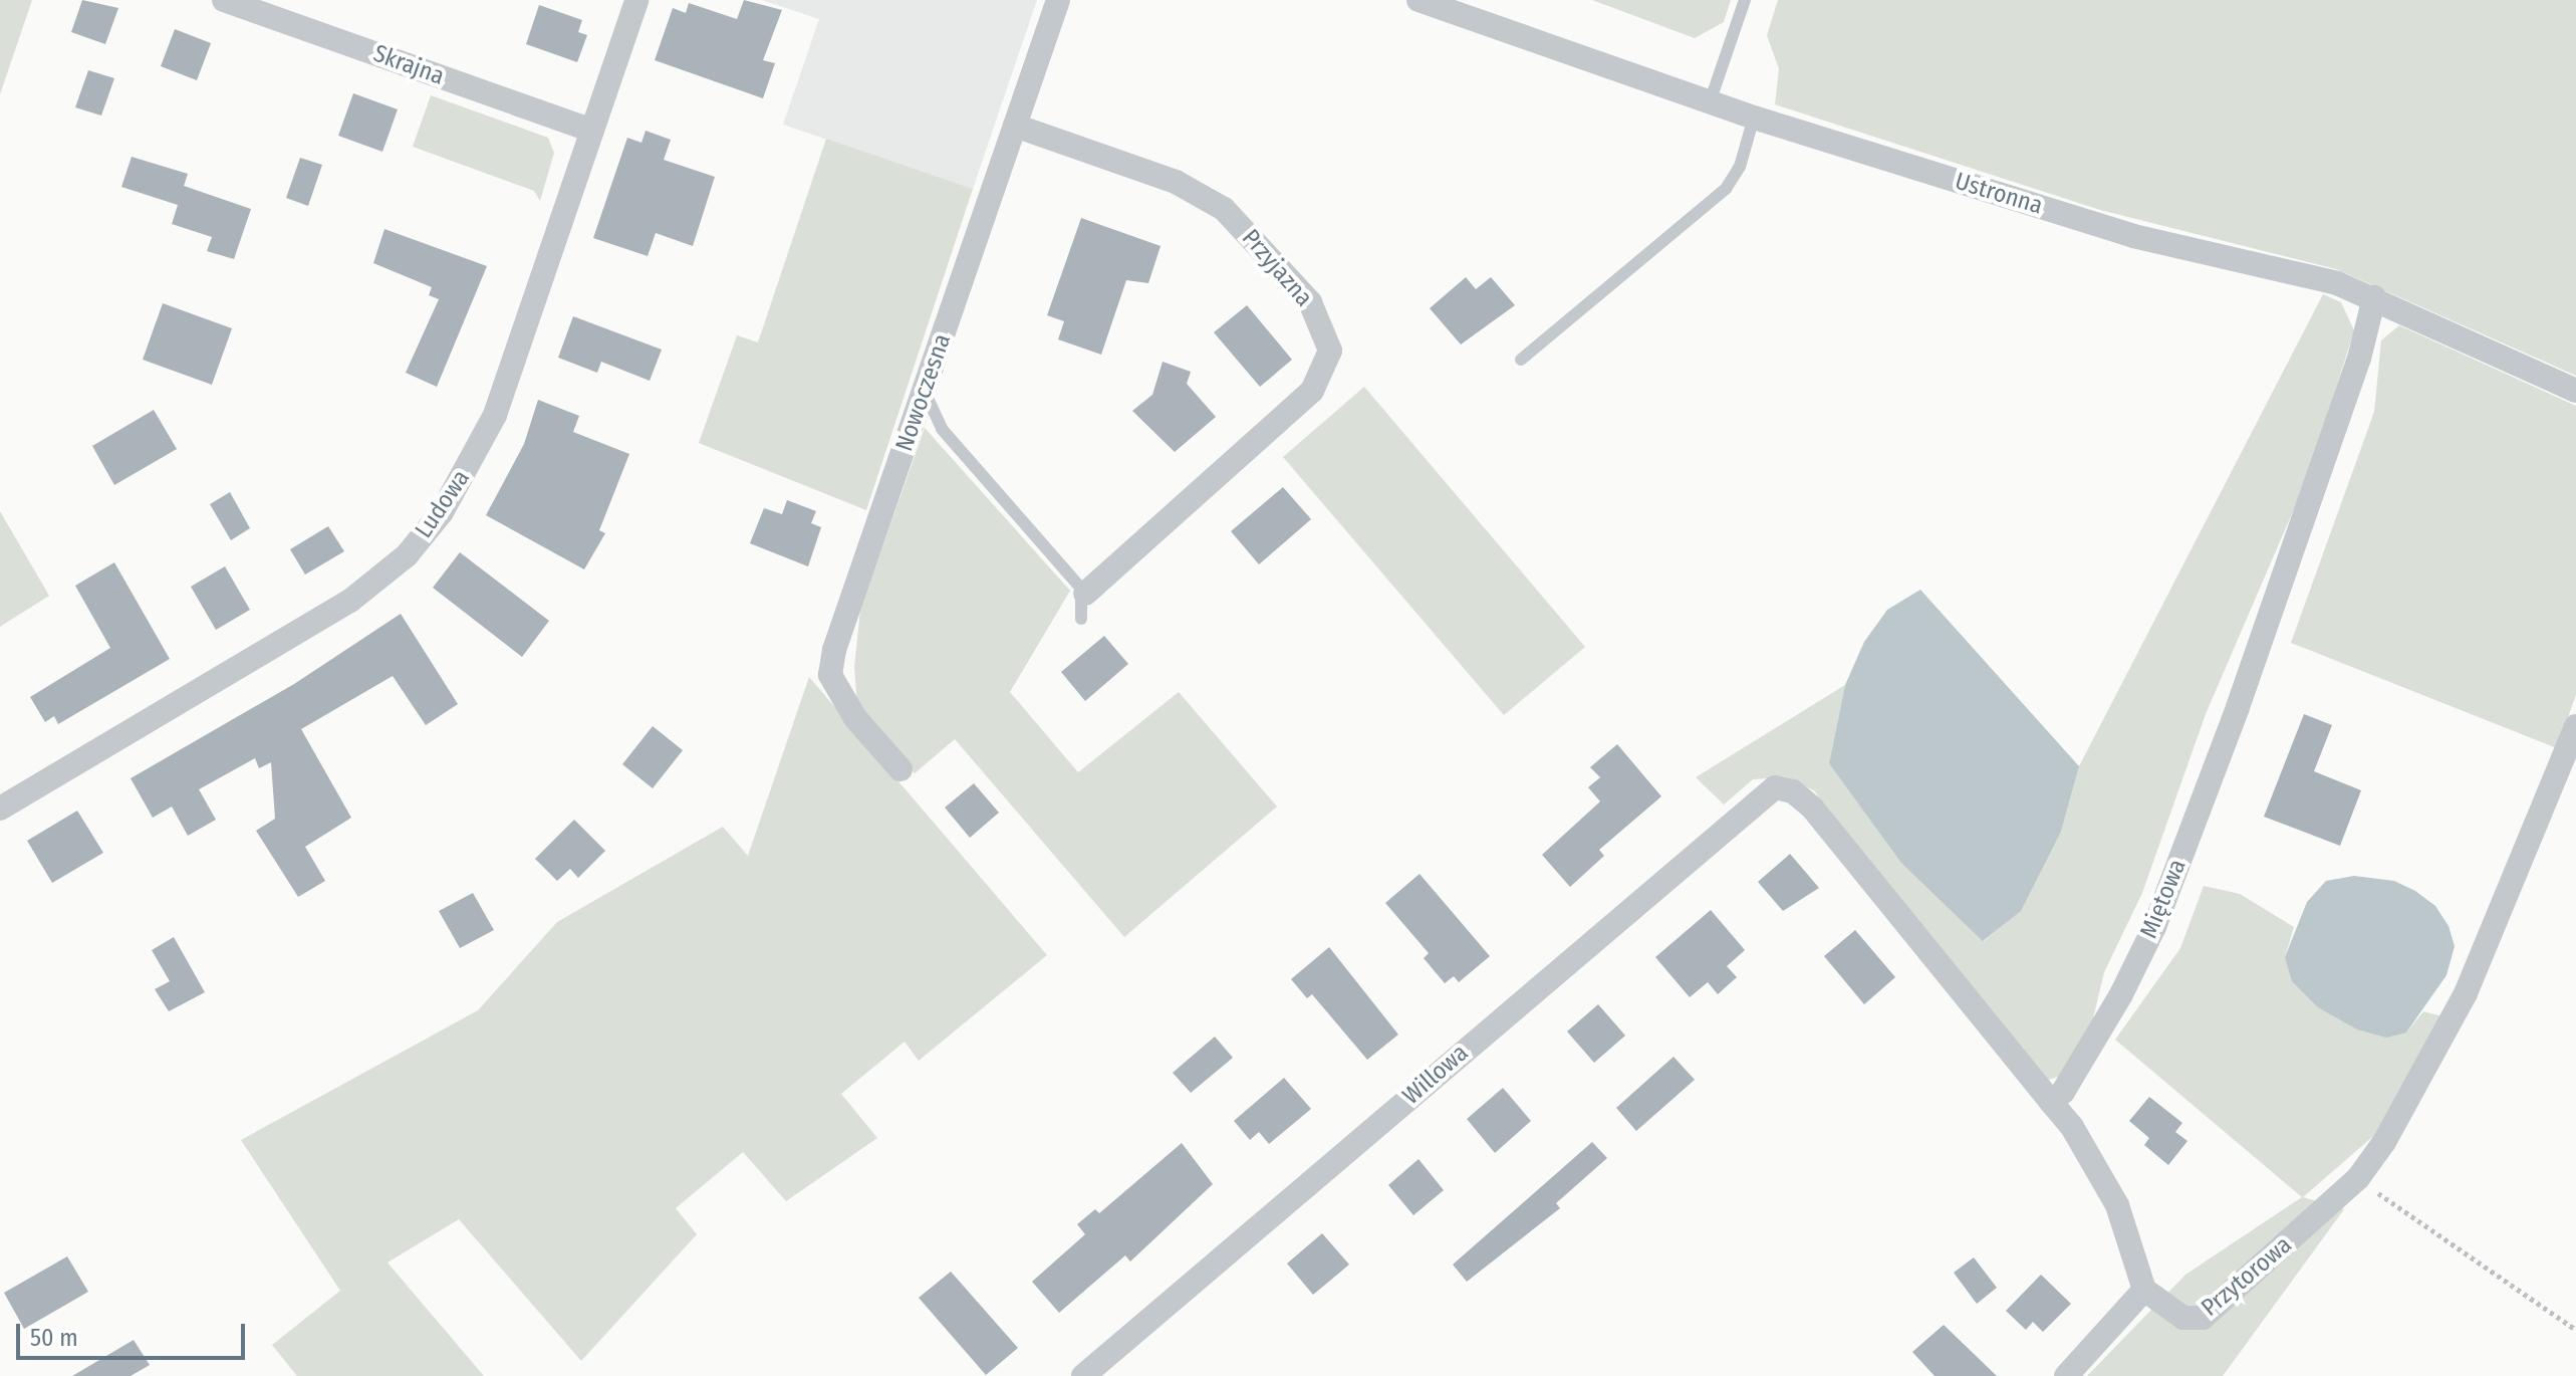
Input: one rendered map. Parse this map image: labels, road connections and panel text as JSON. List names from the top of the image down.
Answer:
{
  "streets": {
    "street": [
      "Skrajna",
      "Ustronna",
      "Przyjazna",
      "Nowoczesna",
      "Ludowa",
      "Miętowa",
      "Willowa",
      "Przytorowa"
    ]
  },
  "crossings": [
    ["Skrajna", "Ludowa"],
    ["Ustronna", "Miętowa"],
    ["Przyjazna", "Nowoczesna"],
    ["Miętowa", "Willowa"]
  ],
  "scale_bar": "50 m"
}
